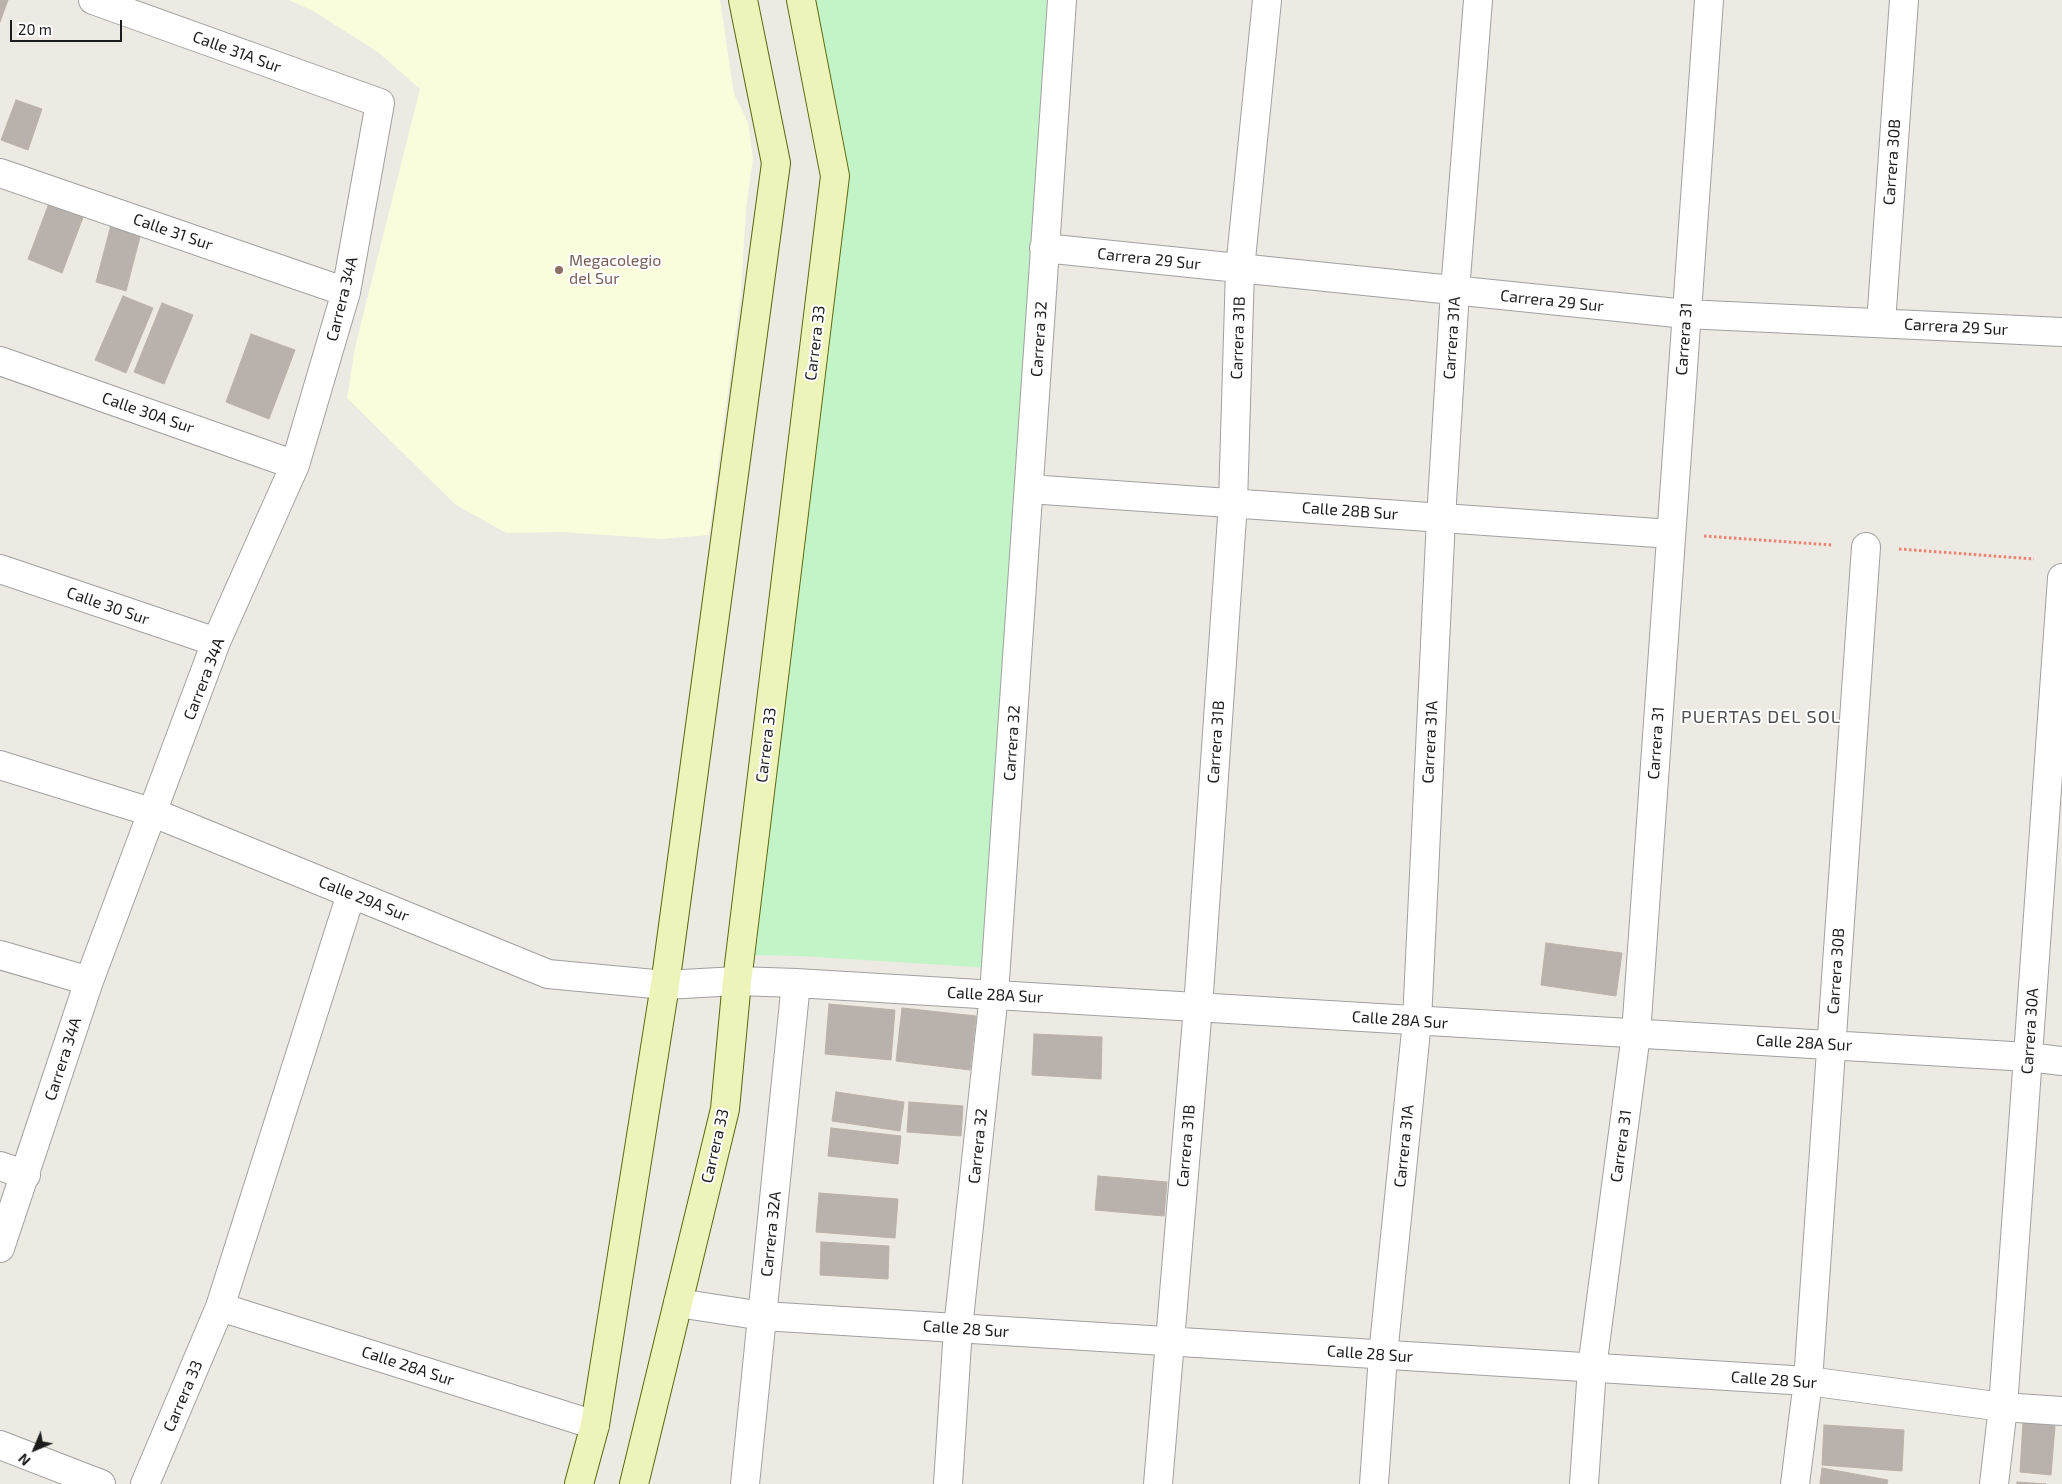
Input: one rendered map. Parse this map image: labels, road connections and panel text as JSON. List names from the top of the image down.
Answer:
{
  "streets": {
    "main road": ["Carrera 33"],
    "street": [
      "Calle 31A Sur",
      "Carrera 30B",
      "Calle 31 Sur",
      "Carrera 29 Sur",
      "Carrera 34A",
      "Carrera 31B",
      "Carrera 31A",
      "Carrera 32",
      "Carrera 31",
      "Calle 30A Sur",
      "Calle 28B Sur",
      "Calle 30 Sur",
      "Calle 29A Sur",
      "Calle 28A Sur",
      "Carrera 30A",
      "Carrera 32A",
      "Calle 28 Sur"
    ]
  },
  "crossings": [
    ["Calle 31A Sur", "Carrera 34A"],
    ["Carrera 30B", "Carrera 29 Sur"],
    ["Carrera 30B", "Calle 28A Sur"],
    ["Carrera 30B", "Calle 28 Sur"],
    ["Calle 31 Sur", "Carrera 34A"],
    ["Carrera 29 Sur", "Carrera 31B"],
    ["Carrera 29 Sur", "Carrera 31A"],
    ["Carrera 29 Sur", "Carrera 32"],
    ["Carrera 29 Sur", "Carrera 31"],
    ["Carrera 34A", "Calle 30A Sur"],
    ["Carrera 34A", "Calle 30 Sur"],
    ["Carrera 34A", "Calle 29A Sur"],
    ["Carrera 31B", "Calle 28B Sur"],
    ["Carrera 31B", "Calle 28A Sur"],
    ["Carrera 31B", "Calle 28 Sur"],
    ["Carrera 31A", "Calle 28B Sur"],
    ["Carrera 31A", "Calle 28A Sur"],
    ["Carrera 31A", "Calle 28 Sur"],
    ["Carrera 32", "Calle 28B Sur"],
    ["Carrera 32", "Calle 28A Sur"],
    ["Carrera 32", "Calle 28 Sur"],
    ["Carrera 31", "Calle 28B Sur"],
    ["Carrera 31", "Calle 28A Sur"],
    ["Carrera 31", "Calle 28 Sur"],
    ["Carrera 33", "Calle 29A Sur"],
    ["Carrera 33", "Calle 28A Sur"],
    ["Carrera 33", "Calle 28 Sur"],
    ["Calle 29A Sur", "Calle 28A Sur"],
    ["Calle 28A Sur", "Carrera 30A"],
    ["Calle 28A Sur", "Carrera 32A"],
    ["Carrera 30A", "Calle 28 Sur"],
    ["Carrera 32A", "Calle 28 Sur"]
  ],
  "districts": ["PUERTAS DEL SOL"],
  "places": ["Megacolegio del Sur"],
  "scale_bar": "20 m",
  "north": "bottom left"
}
